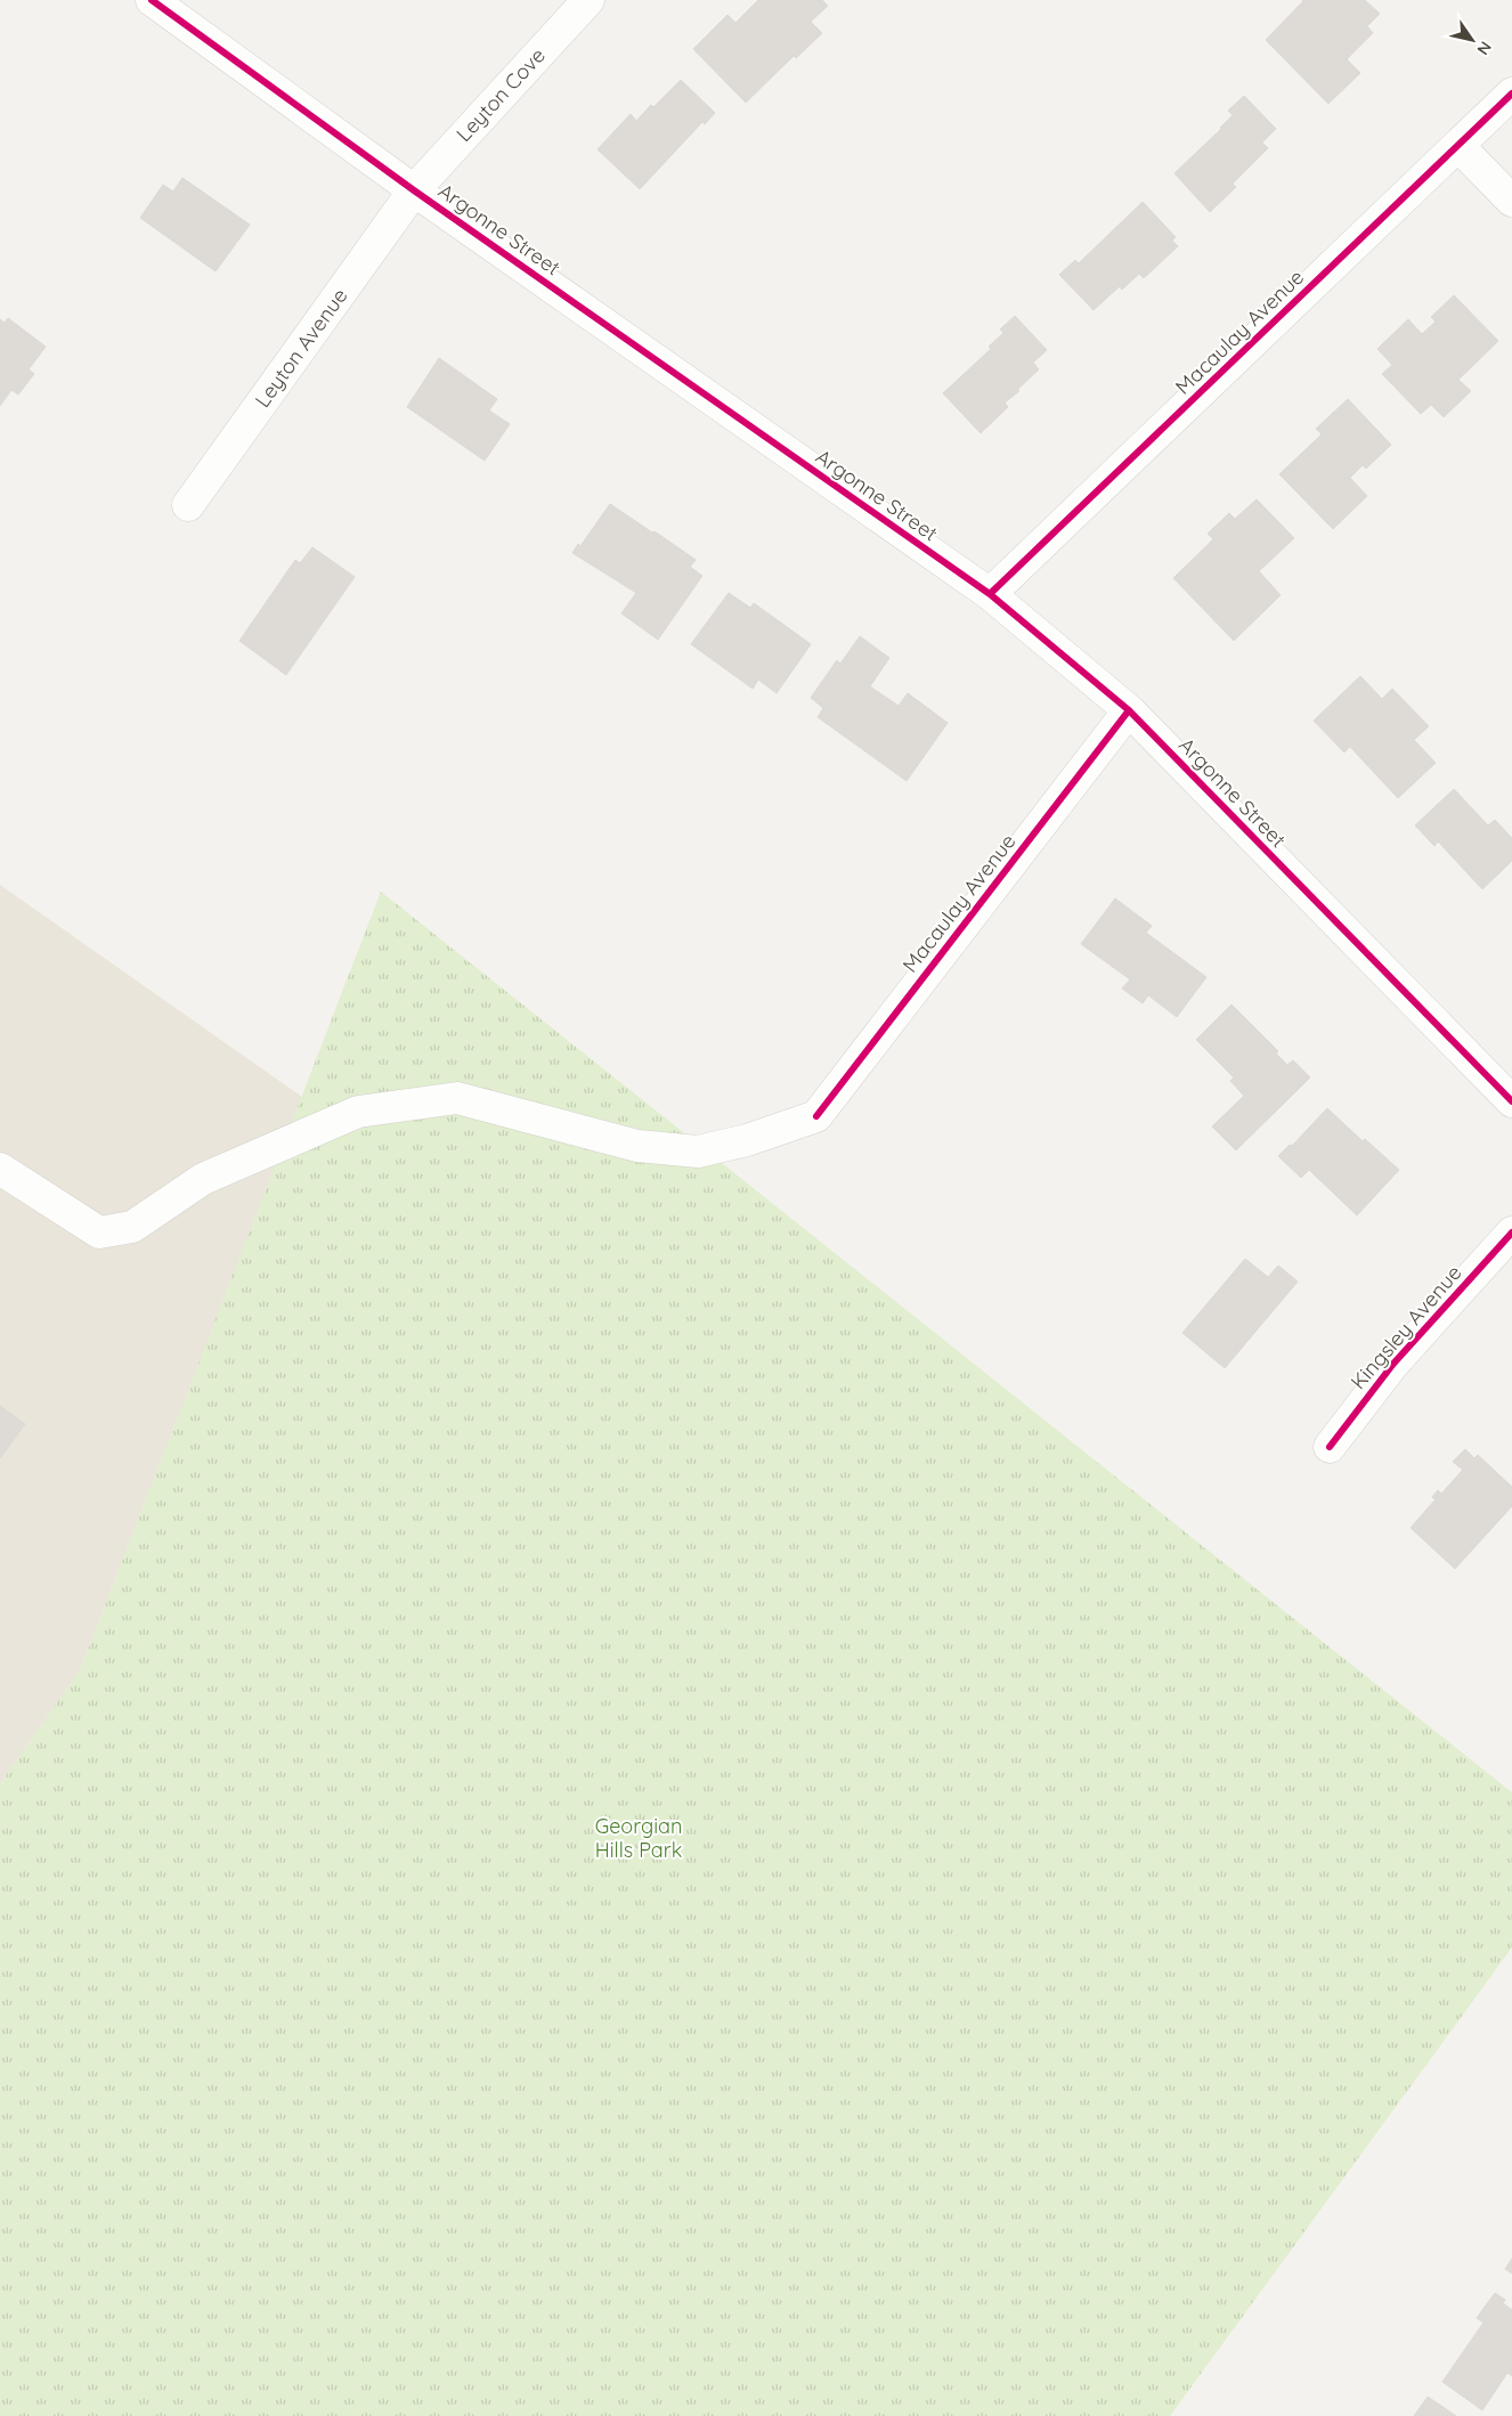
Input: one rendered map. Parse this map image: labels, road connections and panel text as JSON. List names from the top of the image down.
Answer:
{
  "streets": {
    "street": [
      "Leyton Cove",
      "Argonne Street",
      "Macaulay Avenue",
      "Leyton Avenue",
      "Kingsley Avenue"
    ]
  },
  "crossings": [
    ["Leyton Cove", "Argonne Street"],
    ["Leyton Cove", "Leyton Avenue"],
    ["Argonne Street", "Macaulay Avenue"],
    ["Argonne Street", "Leyton Avenue"]
  ],
  "parks": ["Georgian Hills Park"],
  "north": "bottom right"
}
